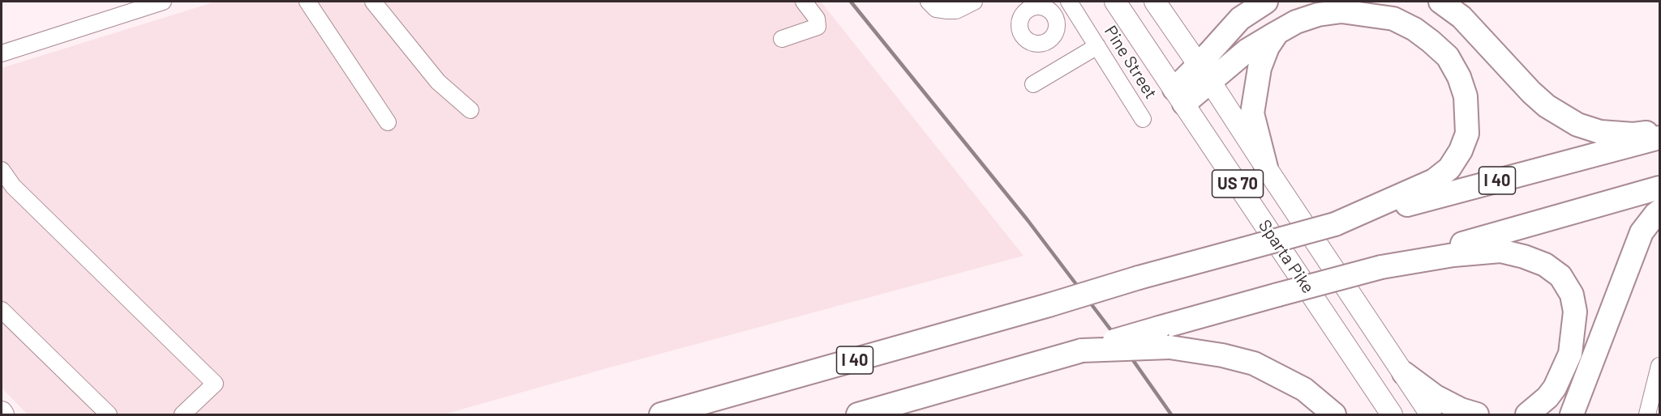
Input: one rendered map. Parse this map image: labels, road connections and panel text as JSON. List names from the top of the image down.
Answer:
{
  "streets": {
    "highway": ["I 40"],
    "main road": ["US 70", "Sparta Pike"],
    "street": ["Pine Street"]
  }
}
